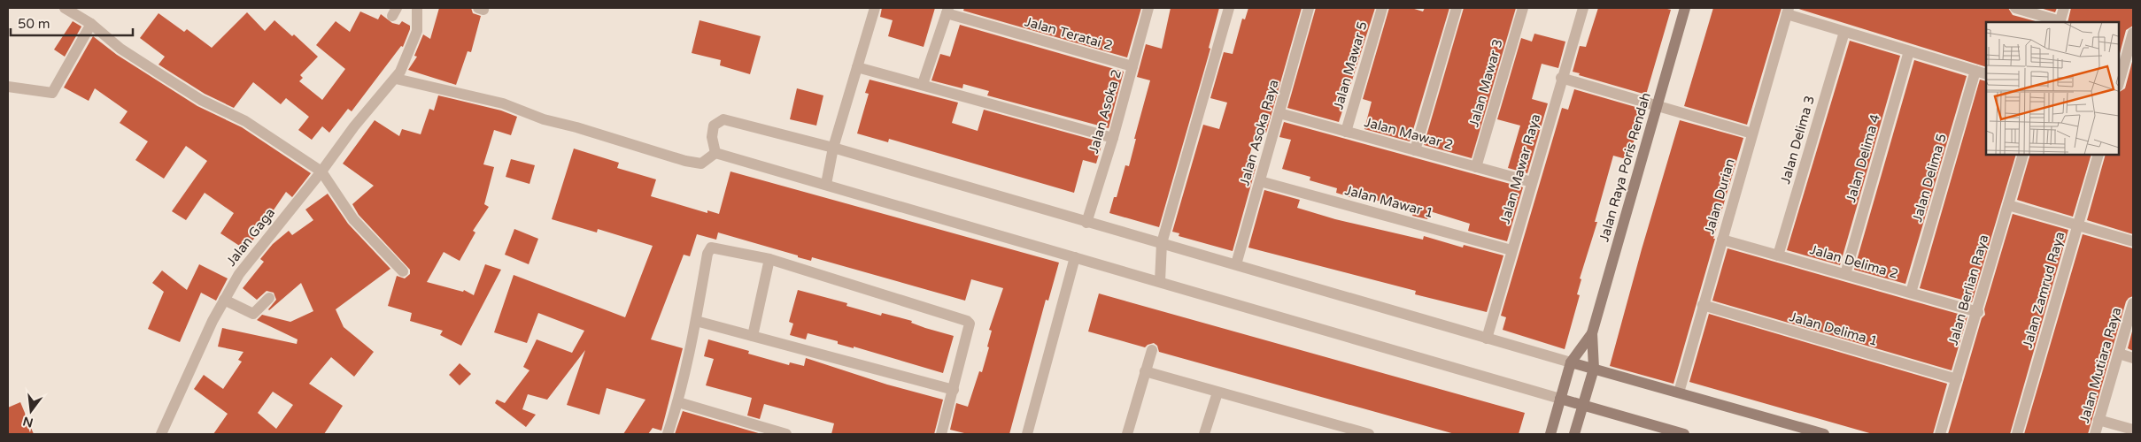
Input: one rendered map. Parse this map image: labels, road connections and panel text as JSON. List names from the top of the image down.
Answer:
{
  "streets": {
    "street": [
      "Jalan Teratai 2",
      "Jalan Mawar 5",
      "Jalan Mawar 3",
      "Jalan Asoka 2",
      "Jalan Asoka Raya",
      "Jalan Mawar 2",
      "Jalan Delima 3",
      "Jalan Delima 4",
      "Jalan Raya Poris Rendah",
      "Jalan Mawar Raya",
      "Jalan Delima 5",
      "Jalan Durian",
      "Jalan Mawar 1",
      "Jalan Gaga",
      "Jalan Delima 2",
      "Jalan Berlian Raya",
      "Jalan Zamrud Raya",
      "Jalan Delima 1",
      "Jalan Mutiara Raya"
    ]
  },
  "crossings": [
    ["Jalan Teratai 2", "Jalan Asoka 2"],
    ["Jalan Mawar 5", "Jalan Mawar 2"],
    ["Jalan Mawar 3", "Jalan Mawar 2"],
    ["Jalan Asoka Raya", "Jalan Mawar 2"],
    ["Jalan Asoka Raya", "Jalan Mawar 1"],
    ["Jalan Mawar 2", "Jalan Mawar Raya"],
    ["Jalan Delima 3", "Jalan Delima 2"],
    ["Jalan Delima 4", "Jalan Delima 2"],
    ["Jalan Mawar Raya", "Jalan Mawar 1"],
    ["Jalan Delima 5", "Jalan Delima 2"],
    ["Jalan Durian", "Jalan Delima 2"],
    ["Jalan Durian", "Jalan Delima 1"],
    ["Jalan Delima 2", "Jalan Berlian Raya"],
    ["Jalan Berlian Raya", "Jalan Delima 1"]
  ],
  "scale_bar": "50 m",
  "north": "bottom"
}
